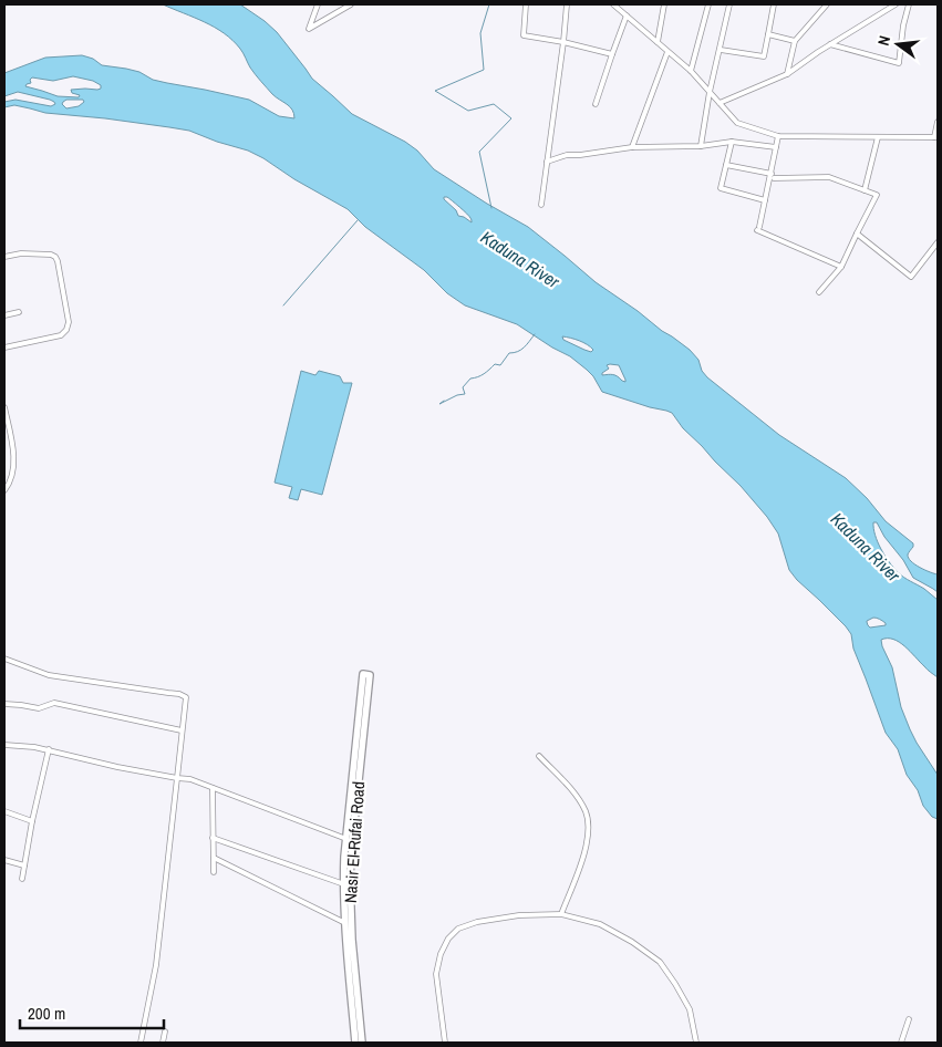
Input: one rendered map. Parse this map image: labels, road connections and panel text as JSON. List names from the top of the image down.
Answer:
{
  "streets": {
    "main road": ["Nasir El-Rufai Road"]
  },
  "water": ["Kaduna River"],
  "scale_bar": "200 m",
  "north": "left"
}
